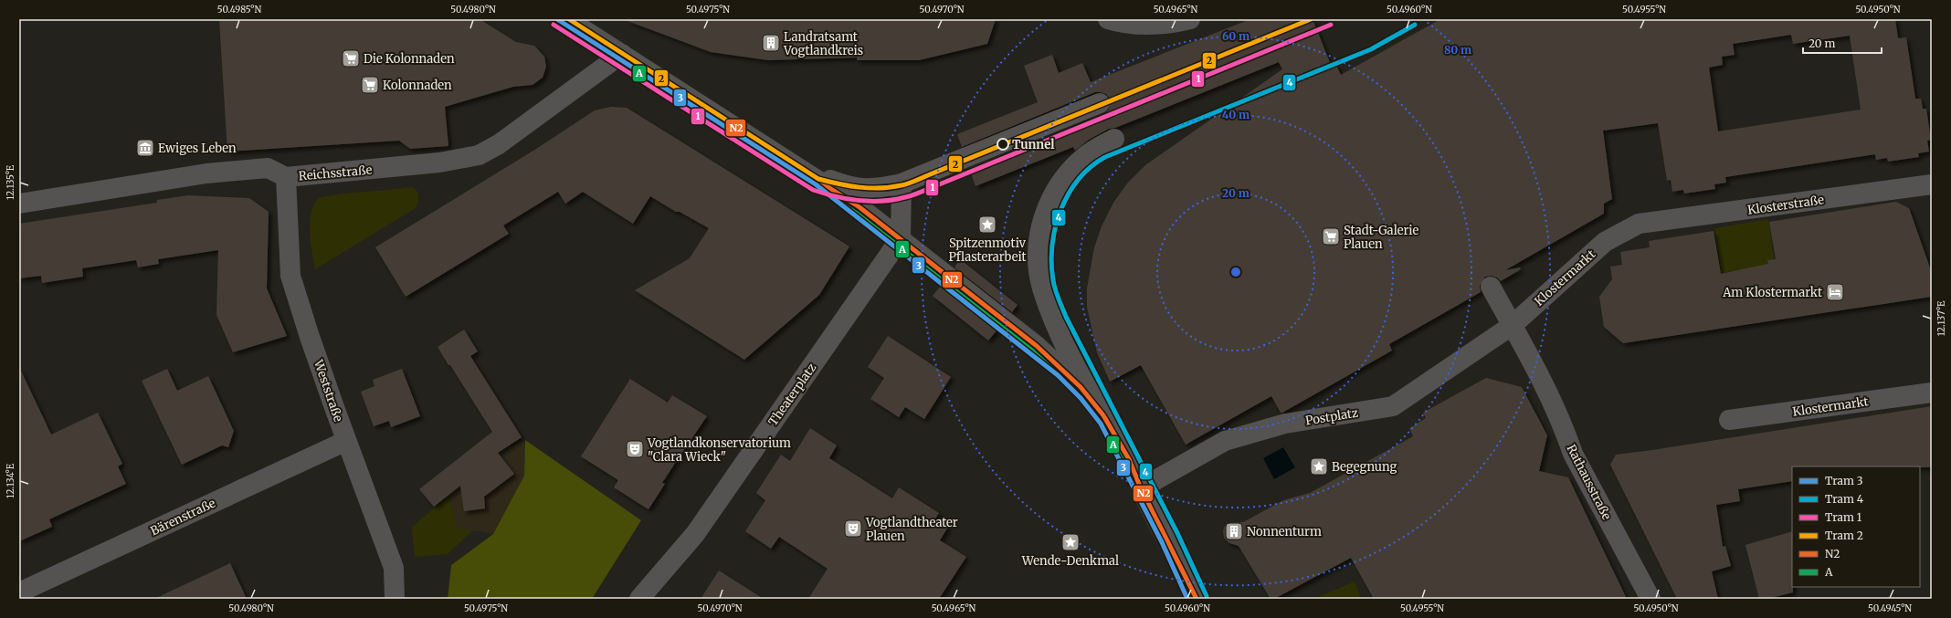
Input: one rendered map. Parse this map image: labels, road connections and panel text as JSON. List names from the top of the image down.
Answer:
{
  "streets": {
    "street": [
      "Reichsstraße",
      "Klosterstraße",
      "Klostermarkt",
      "Weststraße",
      "Theaterplatz",
      "Postplatz",
      "Rathausstraße",
      "Bärenstraße"
    ]
  },
  "crossings": [
    ["Reichsstraße", "Weststraße"],
    ["Klosterstraße", "Klostermarkt"],
    ["Klostermarkt", "Postplatz"],
    ["Klostermarkt", "Rathausstraße"],
    ["Weststraße", "Bärenstraße"],
    ["Postplatz", "Rathausstraße"]
  ],
  "places": {
    "building": ["Landratsamt Vogtlandkreis", "Nonnenturm"],
    "supermarket": ["Die Kolonnaden", "Kolonnaden", "Stadt-Galerie Plauen"],
    "other": ["Tunnel"],
    "museum": ["Ewiges Leben"],
    "place": ["Spitzenmotiv Pflasterarbeit", "Begegnung", "Wende-Denkmal"],
    "hotel": ["Am Klostermarkt"],
    "theatre": ["Vogtlandkonservatorium \"Clara Wieck\"", "Vogtlandtheater Plauen"]
  },
  "lines": [
    "tram line 3",
    "tram line 2",
    "transit line N2",
    "tram line 4",
    "tram line 1",
    "transit line A"
  ],
  "legend": [
    "Tram 3",
    "Tram 4",
    "Tram 1",
    "Tram 2",
    "N2",
    "A"
  ],
  "scale_bar": "20 m",
  "coordinates": [
    "50.4985°N",
    "50.4980°N",
    "50.4975°N",
    "50.4970°N",
    "50.4965°N",
    "50.4960°N",
    "50.4955°N",
    "50.4950°N",
    "12.135°E",
    "12.137°E",
    "12.134°E",
    "50.4945°N"
  ],
  "rings": [
    "60 m",
    "80 m",
    "40 m",
    "20 m"
  ]
}
